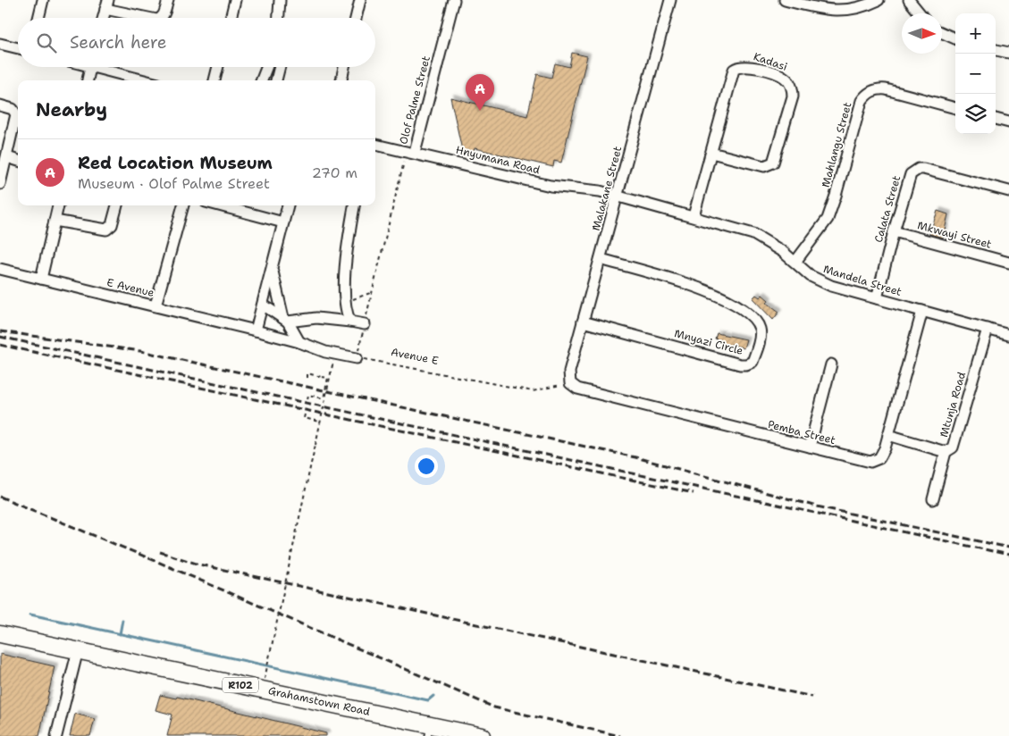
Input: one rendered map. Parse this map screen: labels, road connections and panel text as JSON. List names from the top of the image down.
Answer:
{
  "streets": {
    "main road": ["R102", "Grahamstown Road"],
    "street": [
      "Kadasi",
      "Olof Palme Street",
      "Mahlangu Street",
      "Hnyumana Road",
      "Malakane Street",
      "Calata Street",
      "Mkwayi Street",
      "Mandela Street",
      "E Avenue",
      "Mnyazi Circle",
      "Mtunja Road",
      "Pemba Street"
    ],
    "path": ["Avenue E"]
  },
  "crossings": [
    ["Kadasi", "Mandela Street"],
    ["Olof Palme Street", "Hnyumana Road"],
    ["Olof Palme Street", "Avenue E"],
    ["Mahlangu Street", "Mandela Street"],
    ["Hnyumana Road", "Malakane Street"],
    ["Hnyumana Road", "Mandela Street"],
    ["Malakane Street", "Mandela Street"],
    ["Malakane Street", "Mnyazi Circle"],
    ["Malakane Street", "Avenue E"],
    ["Malakane Street", "Pemba Street"],
    ["Calata Street", "Mkwayi Street"],
    ["Calata Street", "Mandela Street"],
    ["Mandela Street", "Mtunja Road"],
    ["Mandela Street", "Pemba Street"],
    ["Avenue E", "Pemba Street"],
    ["Mtunja Road", "Pemba Street"]
  ],
  "north": "right",
  "page": {
    "map_buttons": ["+", "−"],
    "search": "Search here",
    "pins": "A",
    "heading": "Nearby",
    "list": [
      {
        "mark": "A",
        "name": "Red Location Museum",
        "note": "Museum · Olof Palme Street",
        "value": "270 m"
      }
    ]
  }
}
